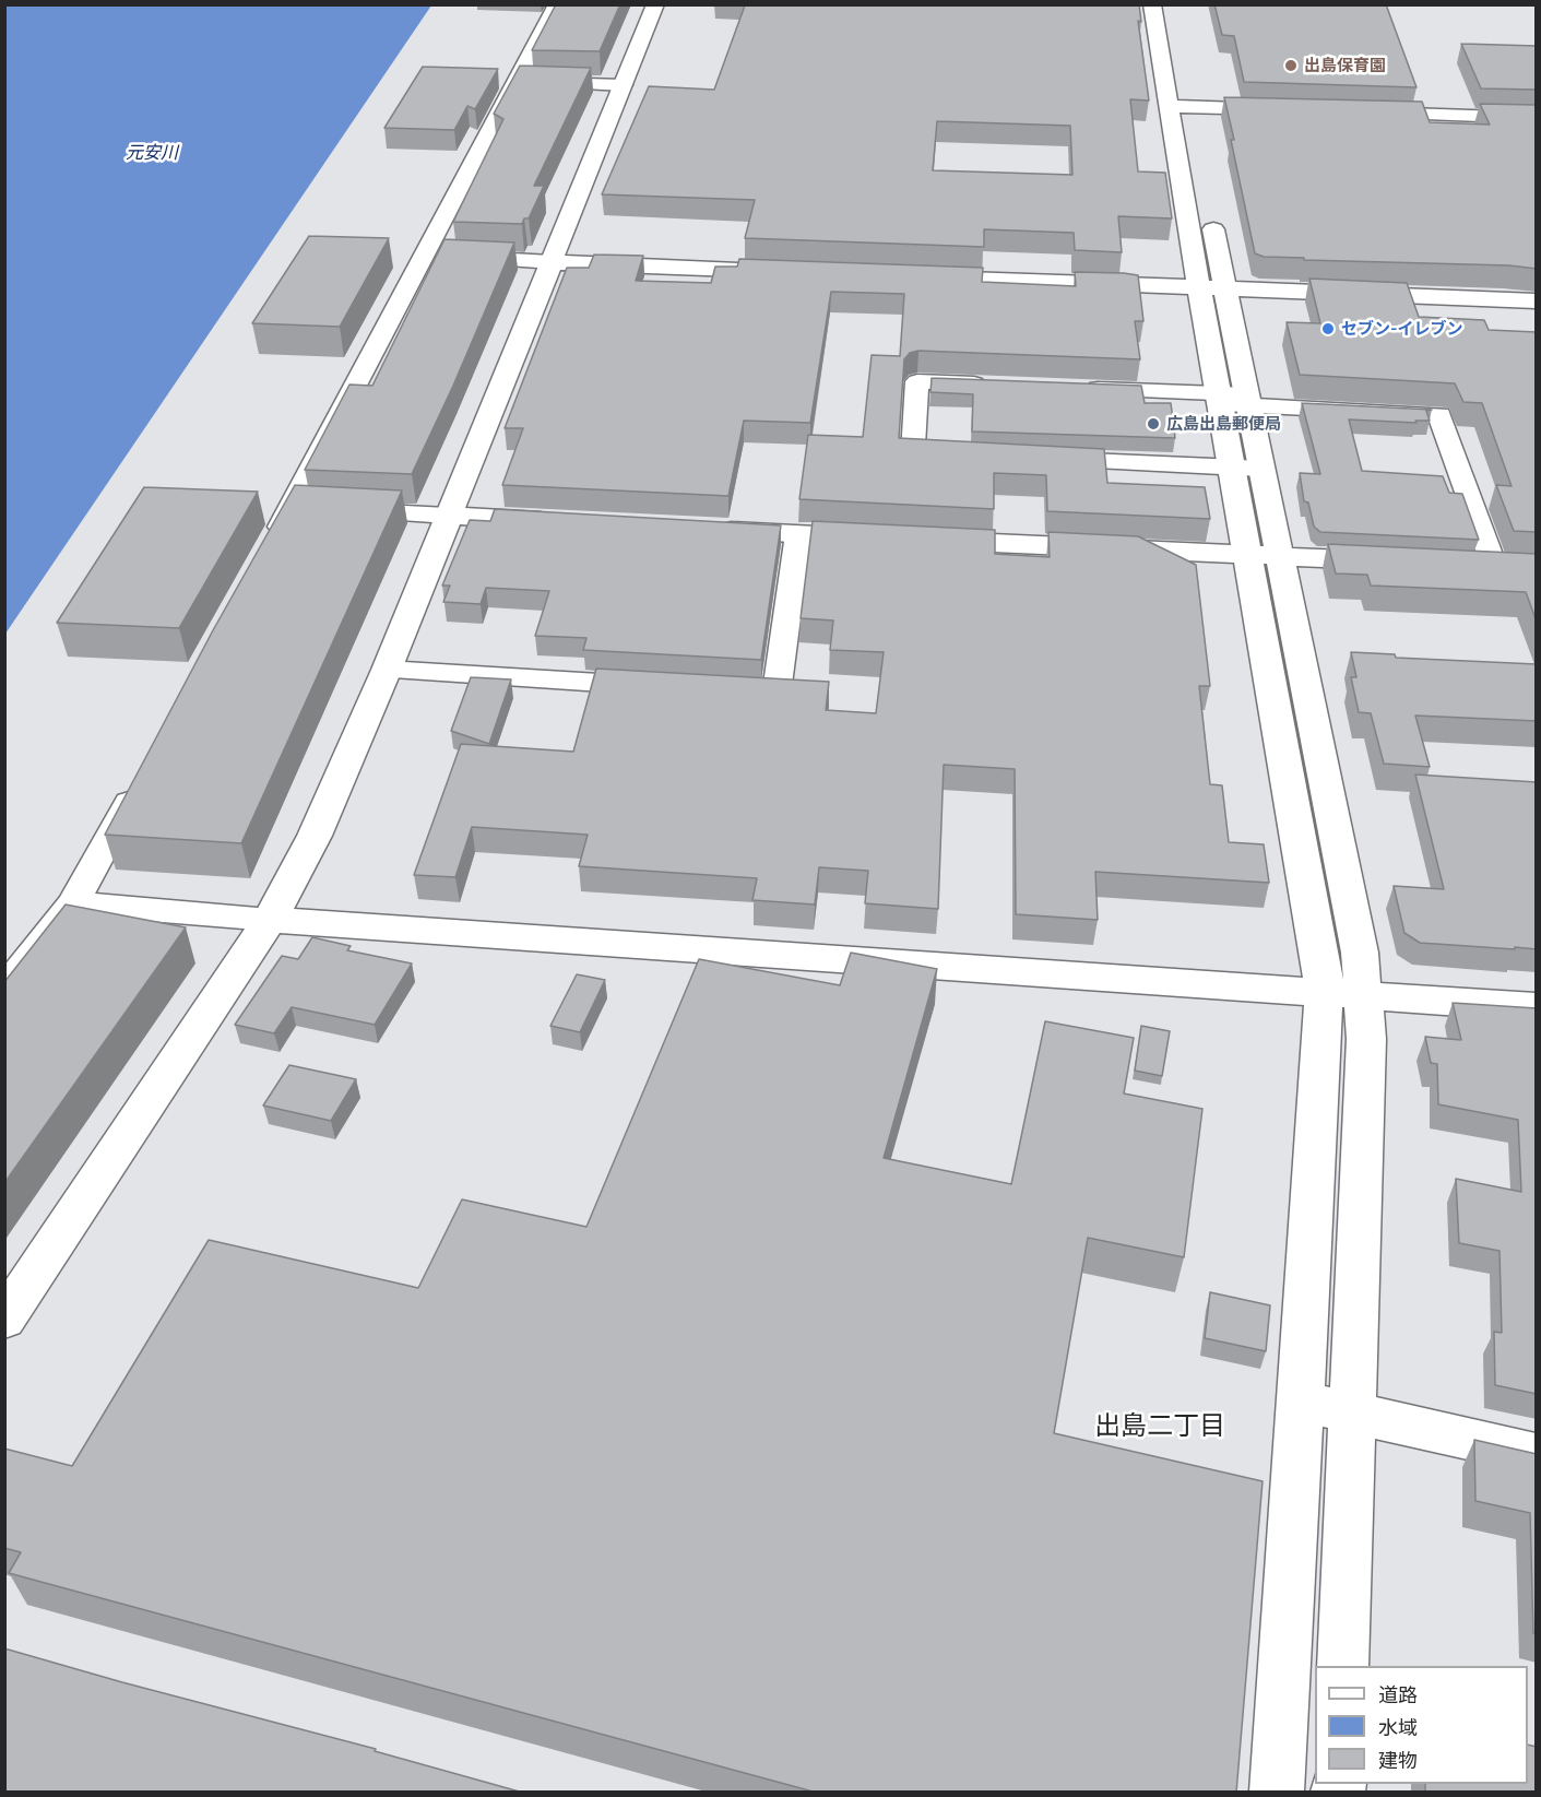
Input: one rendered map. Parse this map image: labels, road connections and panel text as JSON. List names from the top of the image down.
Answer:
{
  "districts": ["出島二丁目"],
  "water": ["元安川"],
  "places": ["出島保育園", "セブン-イレブン", "広島出島郵便局"],
  "legend": ["道路", "水域", "建物"]
}
